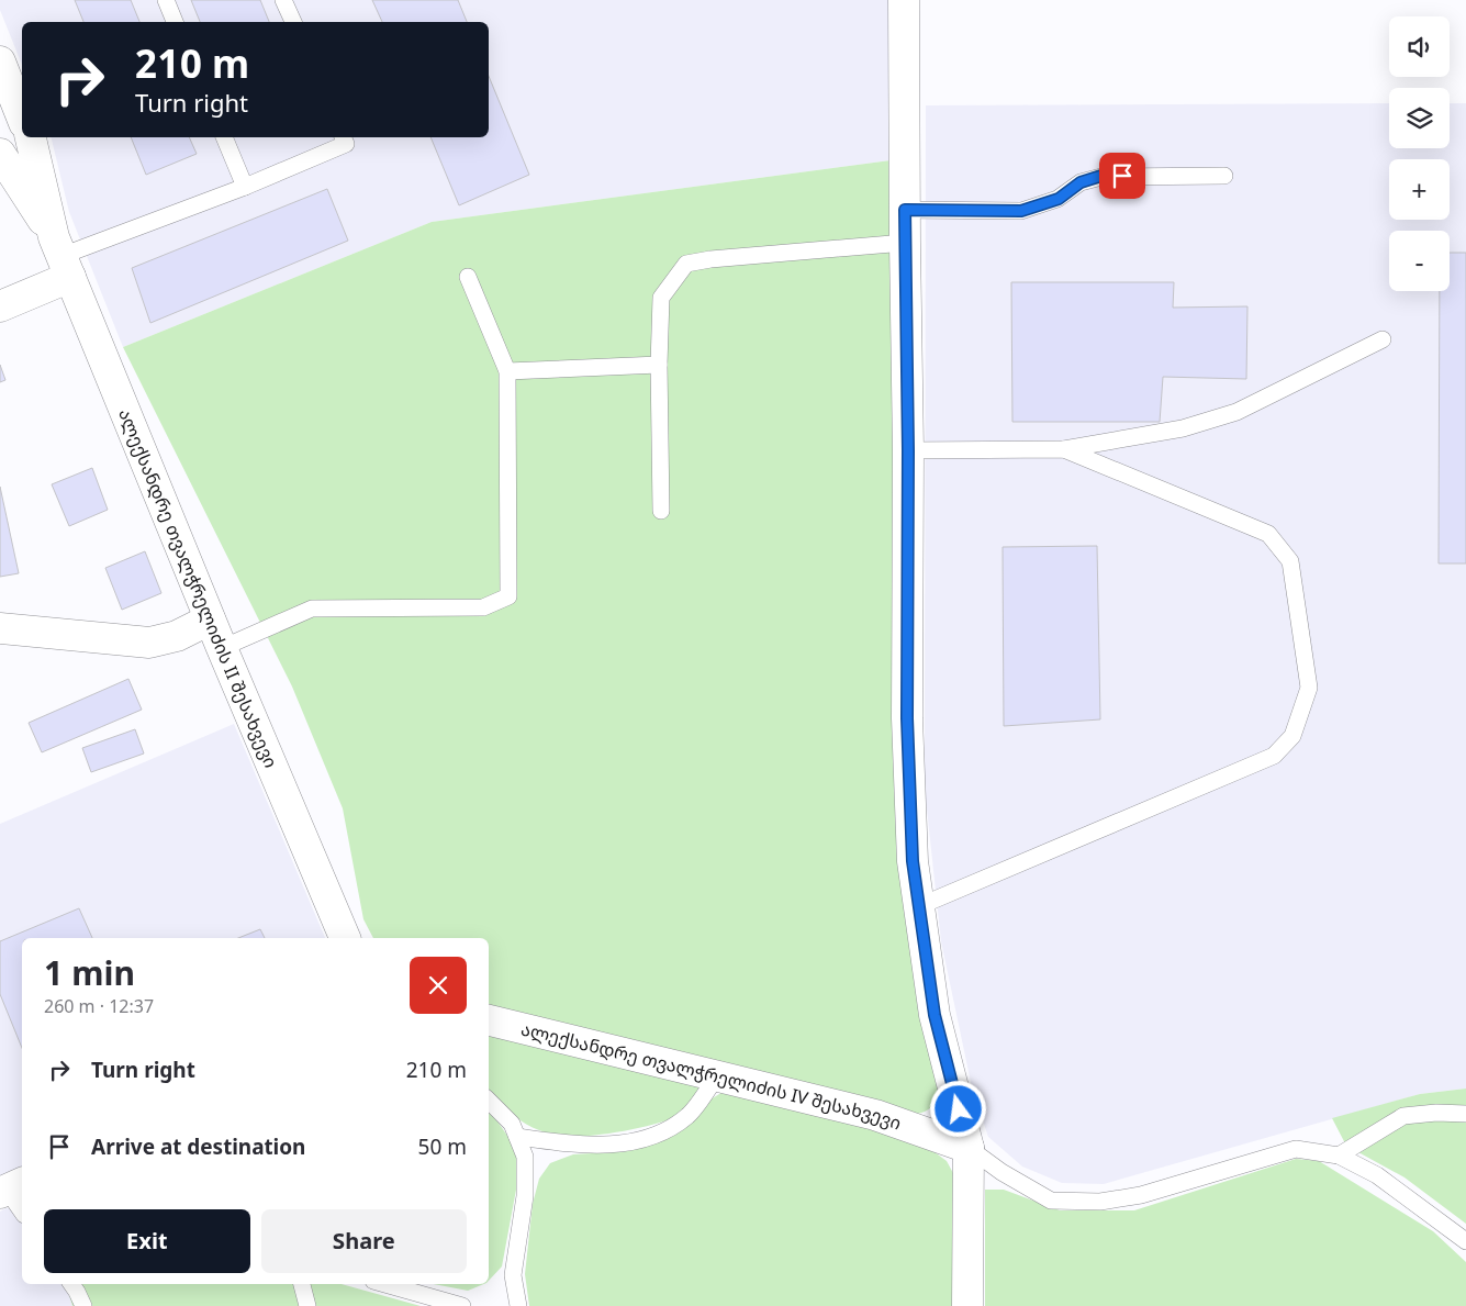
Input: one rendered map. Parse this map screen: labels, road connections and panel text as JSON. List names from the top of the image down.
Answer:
{
  "streets": {
    "street": ["ალექსანდრე თვალჭრელიძის II შესახვევი", "ალექსანდრე თვალჭრელიძის IV შესახვევი"]
  },
  "page": {
    "map_buttons": ["+", "−"],
    "turn": ["210 m", "Turn right"],
    "heading": ["1 min", "260 m · 12:37"],
    "list": [
      {
        "name": "Turn right",
        "value": "210 m"
      },
      {
        "name": "Arrive at destination",
        "value": "50 m"
      }
    ],
    "buttons": ["Exit", "Share"]
  }
}
